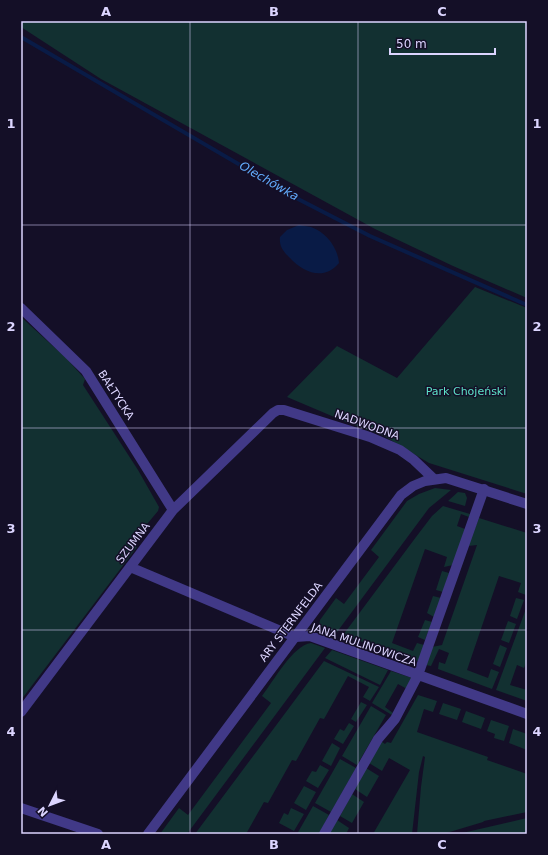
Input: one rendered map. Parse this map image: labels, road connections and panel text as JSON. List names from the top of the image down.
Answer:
{
  "streets": {
    "street": [
      "BAŁTYCKA",
      "NADWODNA",
      "SZUMNA",
      "ARY STERNFELDA",
      "JANA MULINOWICZA"
    ]
  },
  "crossings": [
    ["BAŁTYCKA", "SZUMNA"],
    ["NADWODNA", "SZUMNA"],
    ["NADWODNA", "ARY STERNFELDA"],
    ["SZUMNA", "JANA MULINOWICZA"],
    ["ARY STERNFELDA", "JANA MULINOWICZA"]
  ],
  "water": ["Olechówka"],
  "parks": ["Park Chojeński"],
  "scale_bar": "50 m",
  "north": "bottom left",
  "grid": {
    "columns": ["A", "B", "C"],
    "rows": [
      "1",
      "2",
      "3",
      "4"
    ]
  }
}
